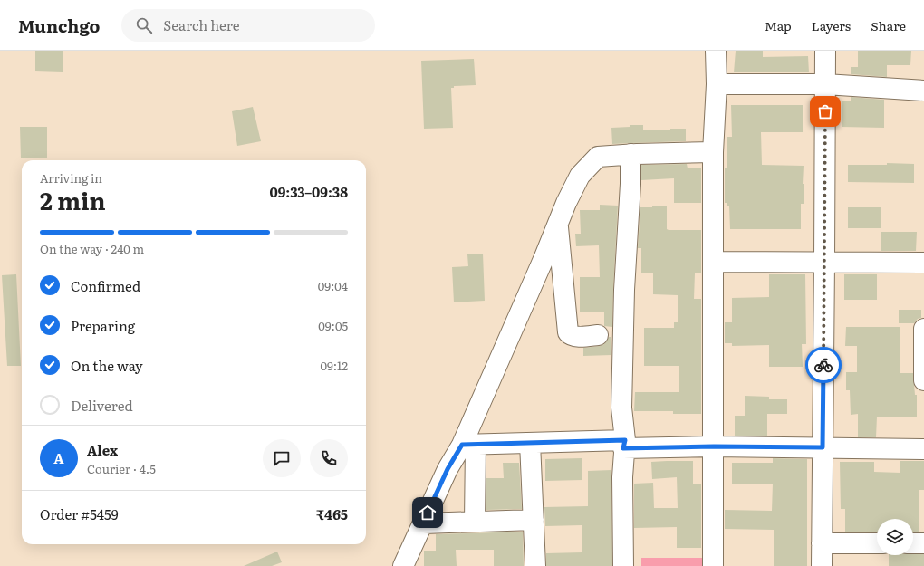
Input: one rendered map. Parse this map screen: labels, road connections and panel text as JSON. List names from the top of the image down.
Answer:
{
  "page": {
    "header": "Munchgo",
    "search": "Search here",
    "nav": ["Map", "Layers", "Share"],
    "heading": ["2 min", "Arriving in", "09:33–09:38"],
    "panel": [
      "Alex",
      "Courier · 4.5",
      "Order #5459",
      "₹465"
    ],
    "bar": "On the way · 240 m",
    "list": [
      ["Confirmed", "09:04"],
      ["Preparing", "09:05"],
      ["On the way", "09:12"],
      "Delivered"
    ],
    "round": "A"
  }
}
